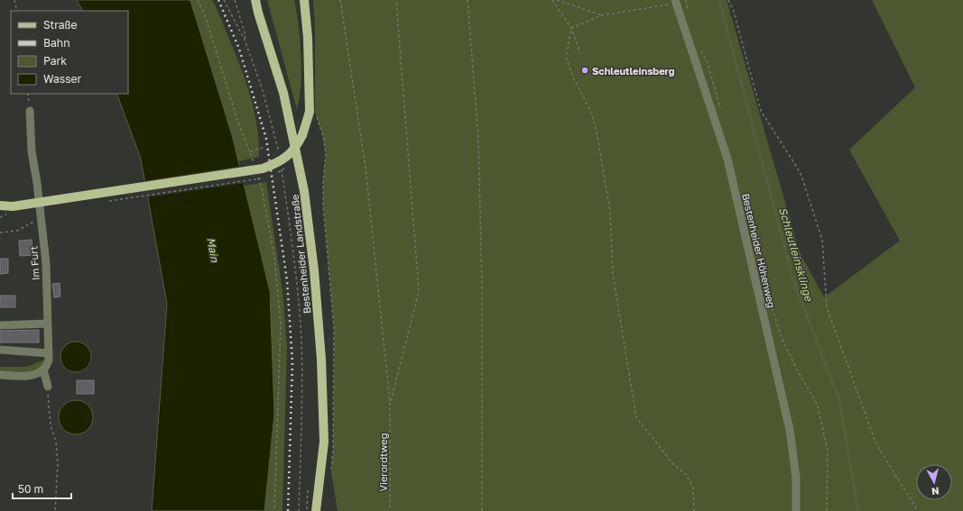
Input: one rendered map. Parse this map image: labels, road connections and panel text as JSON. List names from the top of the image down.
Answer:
{
  "streets": {
    "main road": ["Bestenheider Landstraße"],
    "street": ["Bestenheider Höhenweg", "Im Furt"],
    "path": ["Vierordtweg"]
  },
  "water": ["Main", "Schleutleinsklinge"],
  "places": ["Schleutleinsberg"],
  "legend": [
    "Straße",
    "Bahn",
    "Park",
    "Wasser"
  ],
  "scale_bar": "50 m",
  "north": "bottom"
}
